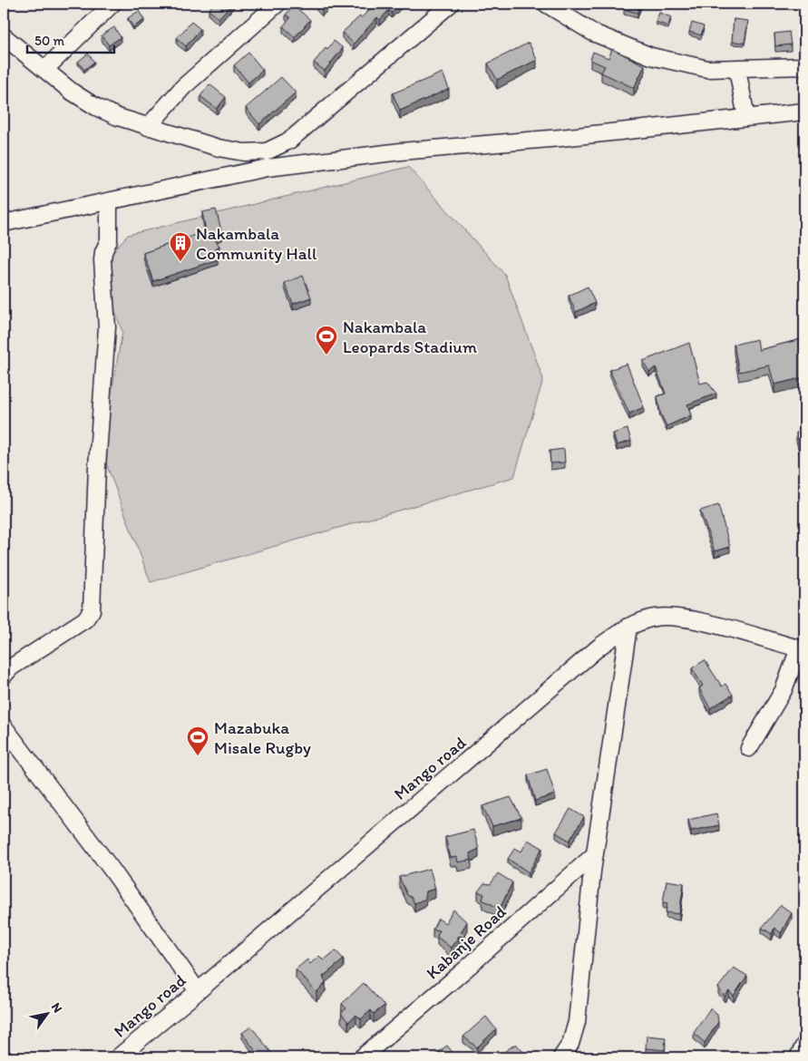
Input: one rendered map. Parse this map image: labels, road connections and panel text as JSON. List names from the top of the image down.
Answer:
{
  "streets": {
    "street": ["Mango road", "Kabanje Road"]
  },
  "places": {
    "building": ["Nakambala Community Hall"],
    "sports": ["Nakambala Leopards Stadium", "Mazabuka Misale Rugby"]
  },
  "scale_bar": "50 m",
  "north": "top right"
}
